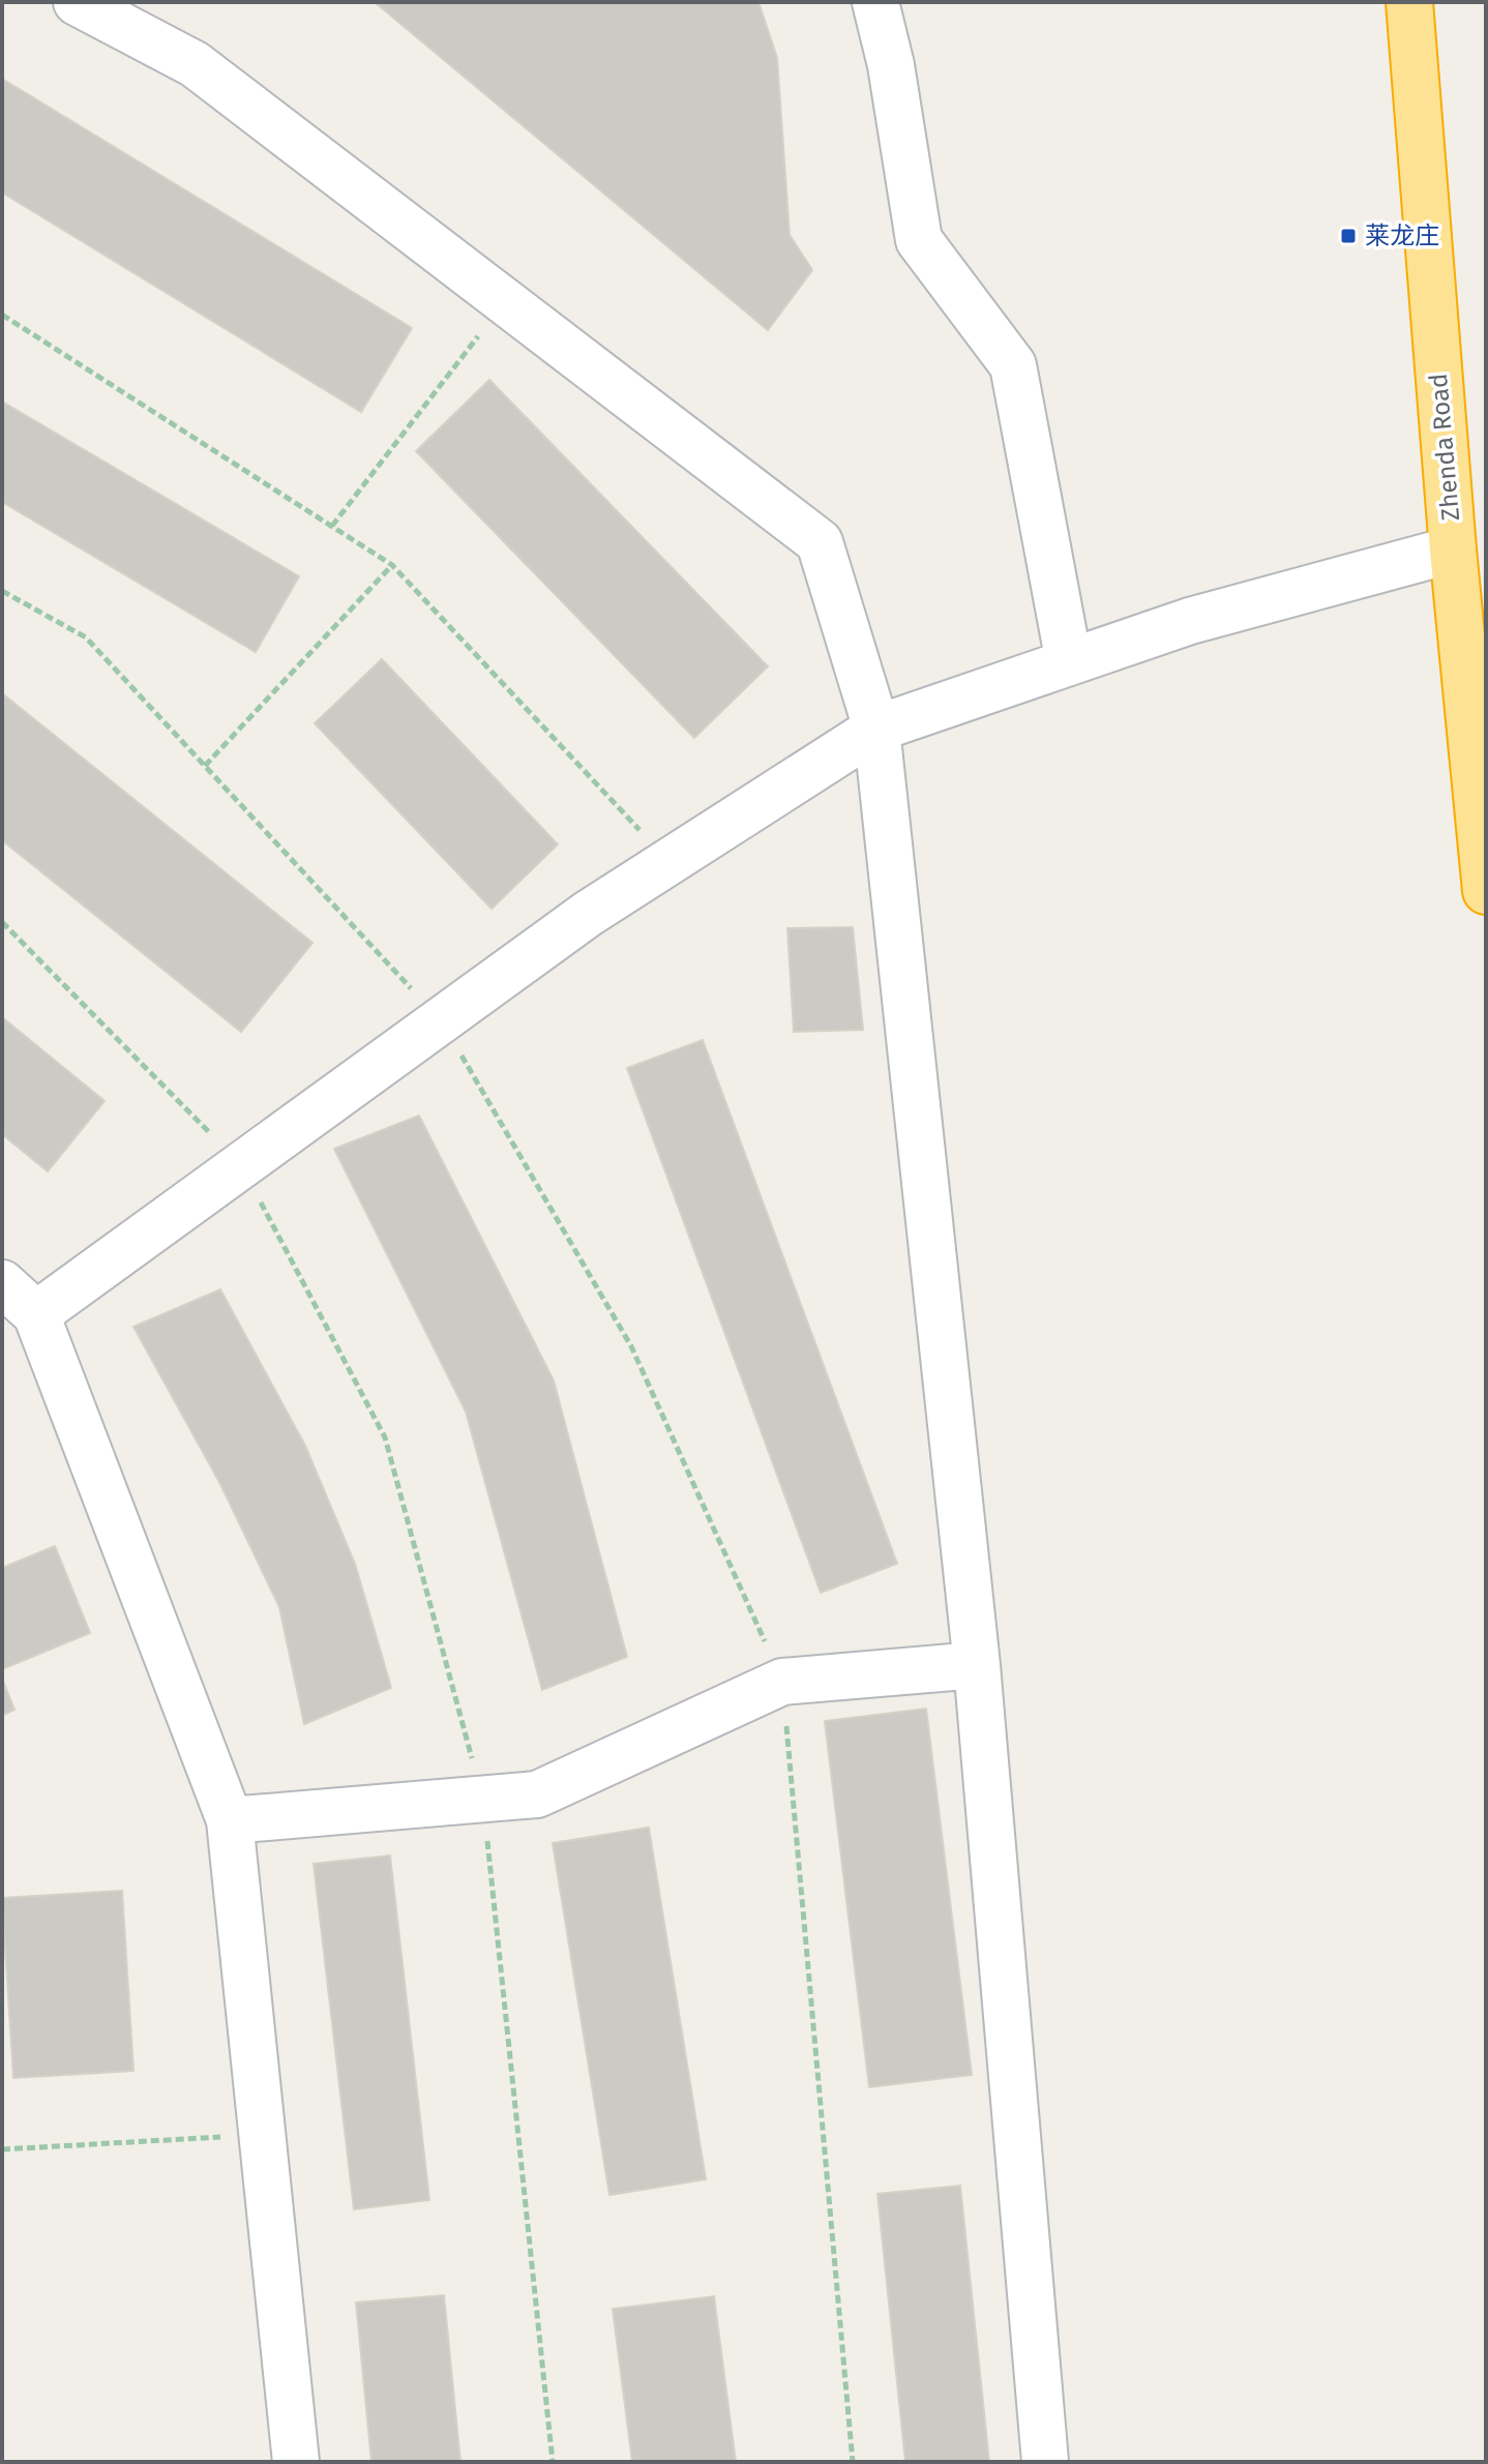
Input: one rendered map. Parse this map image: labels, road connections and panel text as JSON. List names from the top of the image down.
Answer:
{
  "streets": {
    "highway": ["Zhenda Road"]
  },
  "places": {
    "transit": ["莱龙庄"]
  }
}
